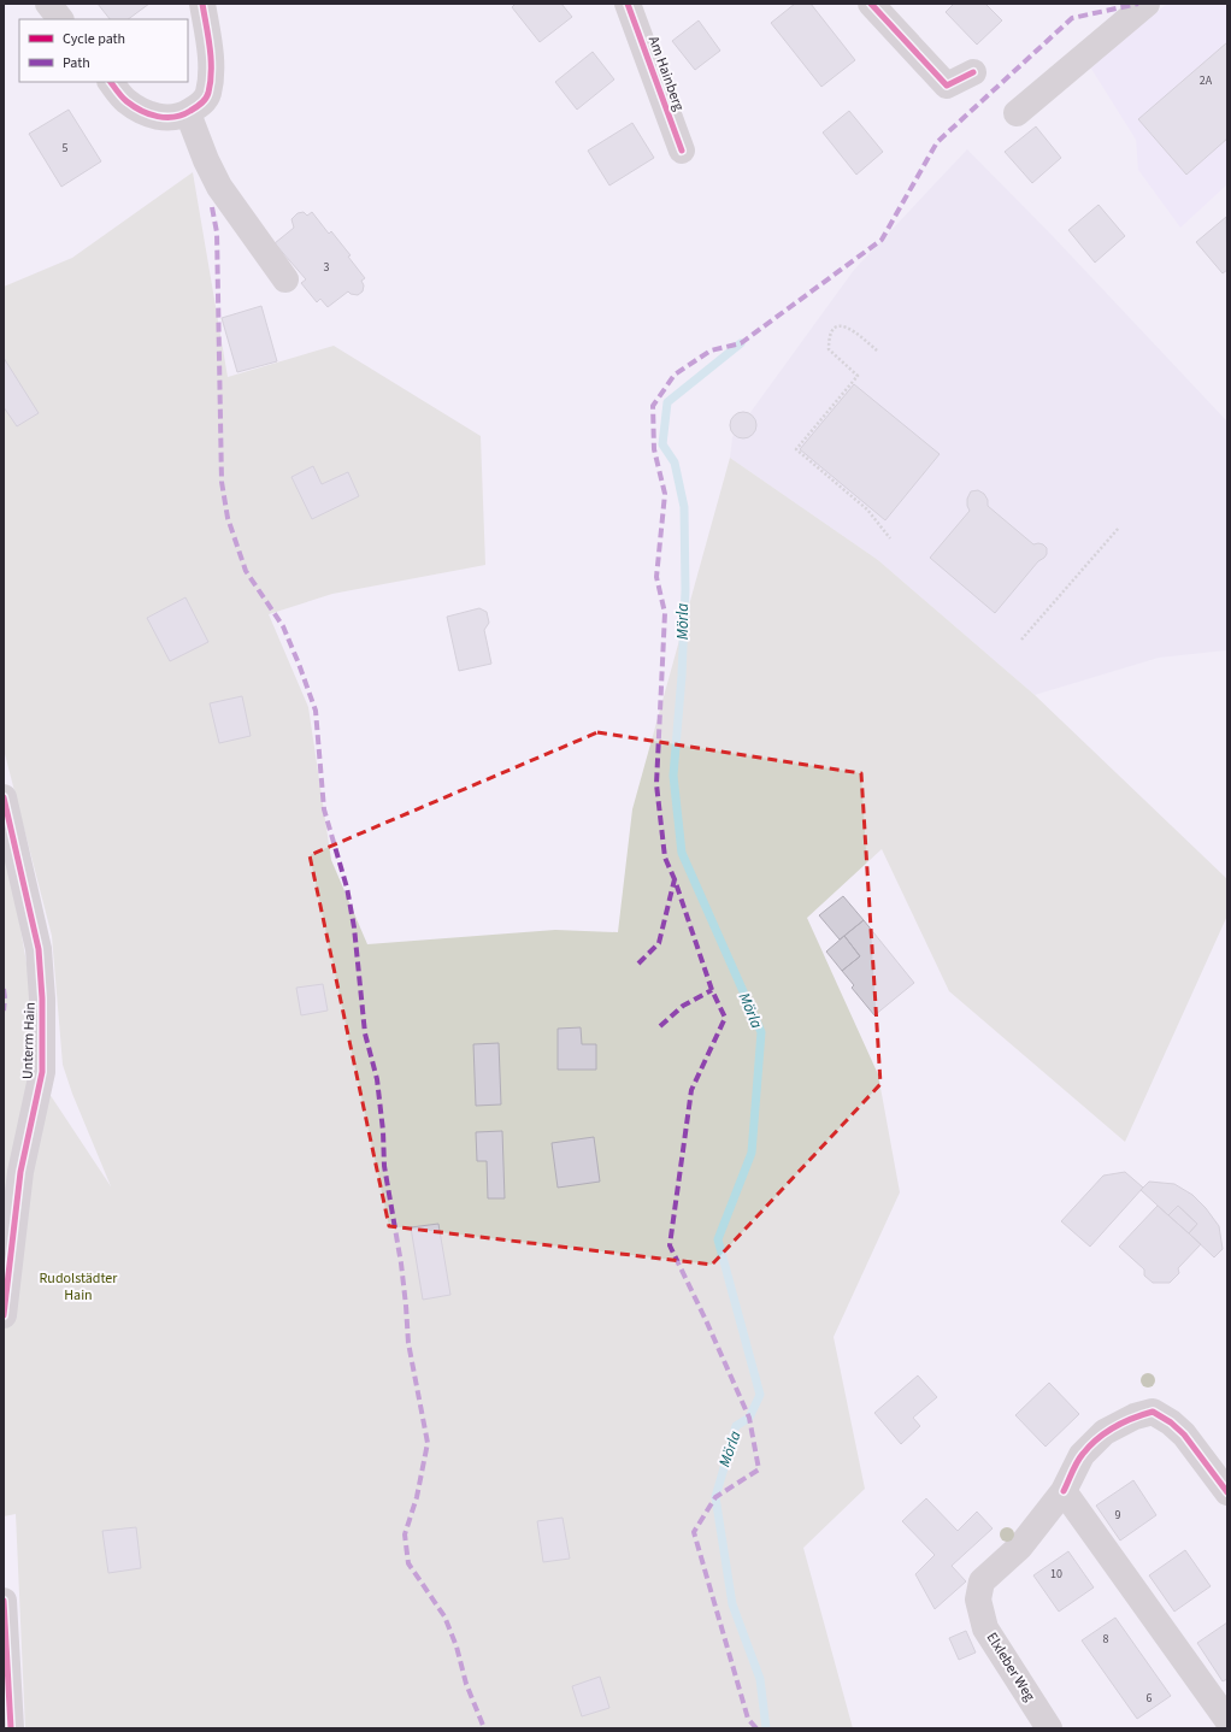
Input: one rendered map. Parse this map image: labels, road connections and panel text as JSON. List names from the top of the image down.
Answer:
{
  "streets": {
    "street": ["Am Hainberg", "Unterm Hain", "Elxleber Weg"]
  },
  "water": ["Mörla"],
  "parks": ["Rudolstädter Hain"],
  "house_numbers": [
    "2A",
    "5",
    "3",
    "9",
    "10",
    "8",
    "6"
  ],
  "legend": ["Cycle path", "Path"]
}
